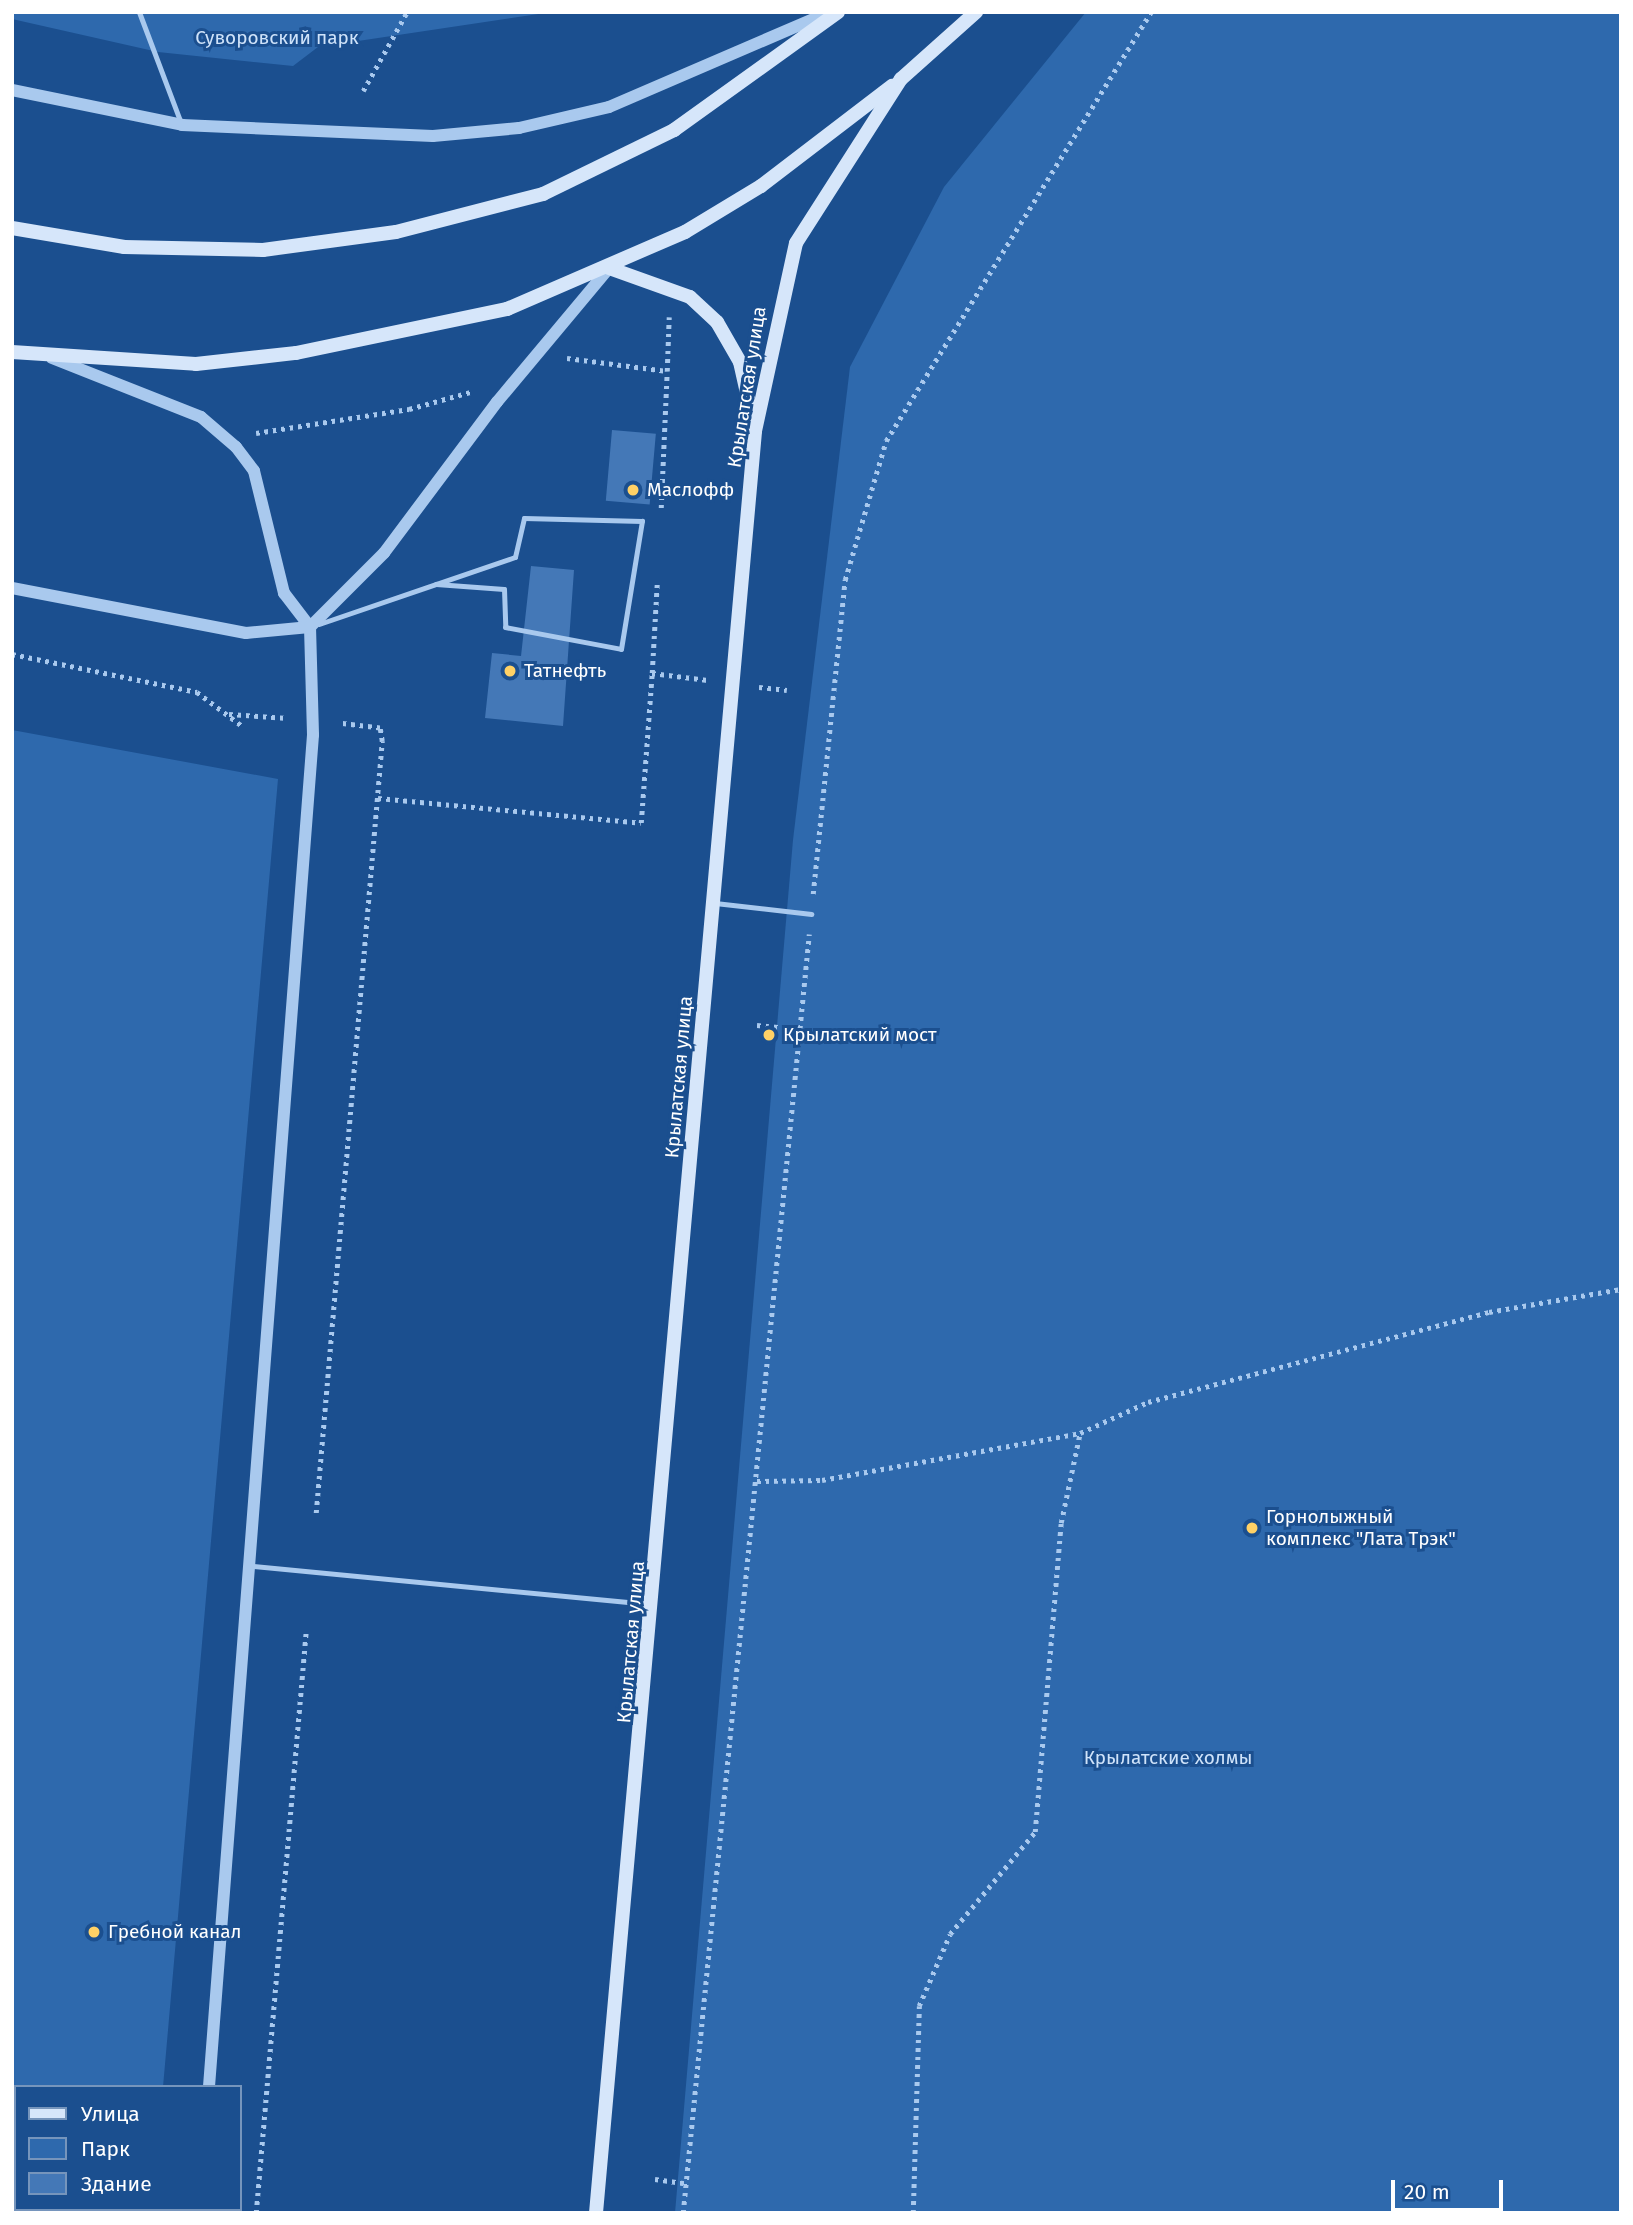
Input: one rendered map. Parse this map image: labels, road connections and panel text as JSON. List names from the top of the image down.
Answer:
{
  "streets": {
    "main road": ["Крылатская улица"]
  },
  "parks": ["Суворовский парк", "Крылатские холмы"],
  "places": [
    "Маслофф",
    "Татнефть",
    "Крылатский мост",
    "Горнолыжный комплекс \"Лата Трэк\"",
    "Гребной канал"
  ],
  "legend": ["Улица", "Парк", "Здание"],
  "scale_bar": "20 m"
}
